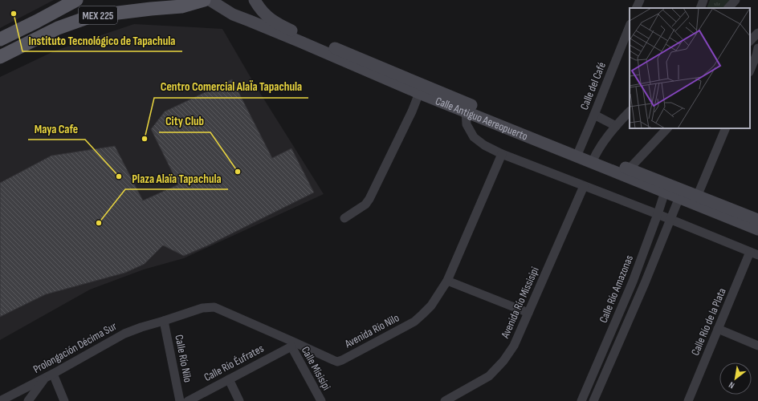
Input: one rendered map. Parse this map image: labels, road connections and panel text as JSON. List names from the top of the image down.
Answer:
{
  "streets": {
    "main road": ["MEX 225", "Calle Antiguo Aereopuerto"],
    "street": [
      "Calle del Café",
      "Calle Río Amazonas",
      "Avenida Río Missisipi",
      "Calle Río de la Plata",
      "Avenida Río Nilo",
      "Prolongación Décima Sur",
      "Calle Río Nilo",
      "Calle Río Éufrates",
      "Calle Misisipi"
    ]
  },
  "crossings": [
    ["Calle del Café", "Calle Antiguo Aereopuerto"],
    ["Calle Antiguo Aereopuerto", "Calle Río Amazonas"],
    ["Avenida Río Nilo", "Prolongación Décima Sur"],
    ["Avenida Río Nilo", "Calle Río Nilo"],
    ["Avenida Río Nilo", "Calle Río Éufrates"],
    ["Avenida Río Nilo", "Calle Misisipi"],
    ["Prolongación Décima Sur", "Calle Río Nilo"],
    ["Calle Río Éufrates", "Calle Misisipi"]
  ],
  "places": [
    "Instituto Tecnológico de Tapachula",
    "Centro Comercial AlaÏa Tapachula",
    "City Club",
    "Maya Cafe",
    "Plaza Alaïa Tapachula"
  ],
  "north": "bottom left"
}
